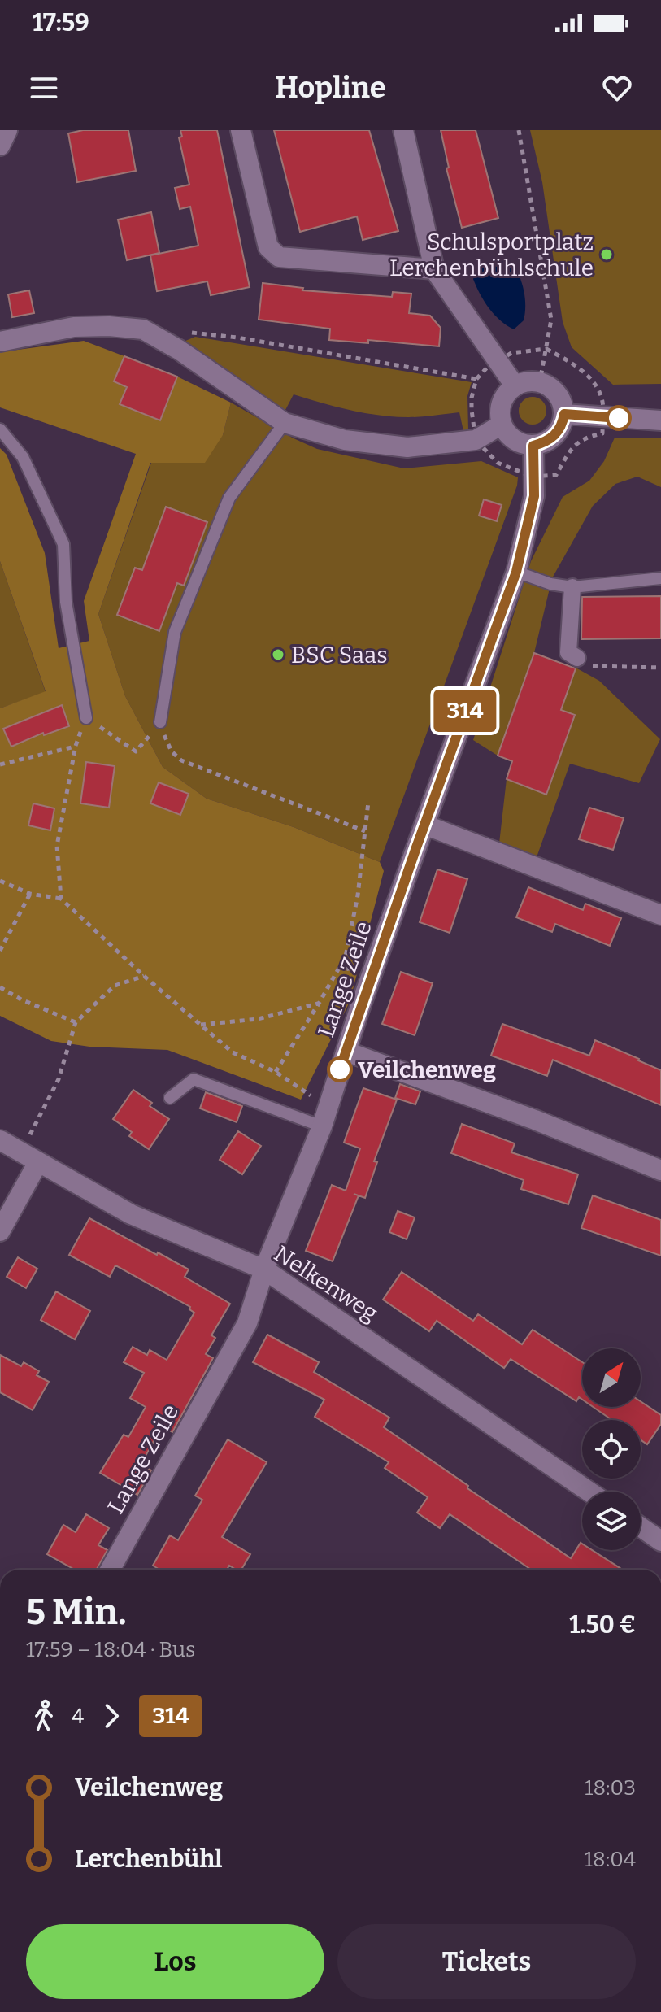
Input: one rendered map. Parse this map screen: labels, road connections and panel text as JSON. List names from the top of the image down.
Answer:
{
  "streets": {
    "street": ["Lange Zeile", "Nelkenweg"]
  },
  "crossings": [
    ["Lange Zeile", "Nelkenweg"]
  ],
  "places": ["Schulsportplatz Lerchenbühlschule", "BSC Saas", "Veilchenweg"],
  "lines": ["bus line 314"],
  "north": "top right",
  "page": {
    "status": "17:59",
    "header": "Hopline",
    "on_map": "314",
    "heading": ["5 Min.", "17:59 – 18:04 · Bus", "1.50 €"],
    "legs": ["4", "314"],
    "list": [
      {
        "name": "Veilchenweg",
        "value": "18:03"
      },
      {
        "name": "Lerchenbühl",
        "value": "18:04"
      }
    ],
    "buttons": ["Los", "Tickets"]
  }
}
